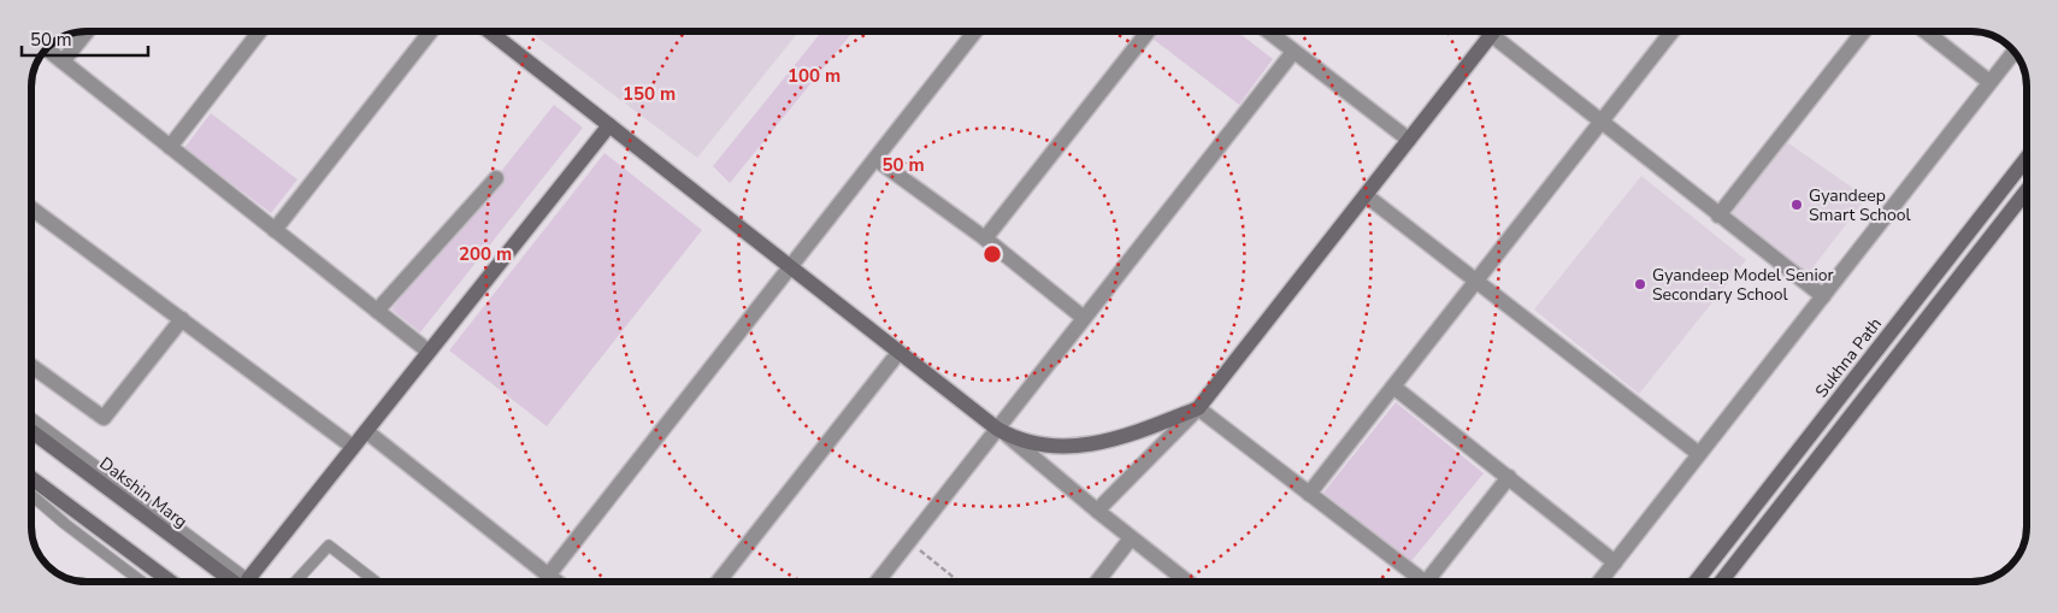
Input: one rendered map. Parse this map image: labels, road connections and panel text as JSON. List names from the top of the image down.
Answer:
{
  "streets": {
    "street": ["Sukhna Path", "Dakshin Marg"]
  },
  "places": ["Gyandeep Smart School", "Gyandeep Model Senior Secondary School"],
  "scale_bar": "50 m",
  "rings": [
    "100 m",
    "150 m",
    "50 m",
    "200 m"
  ]
}
